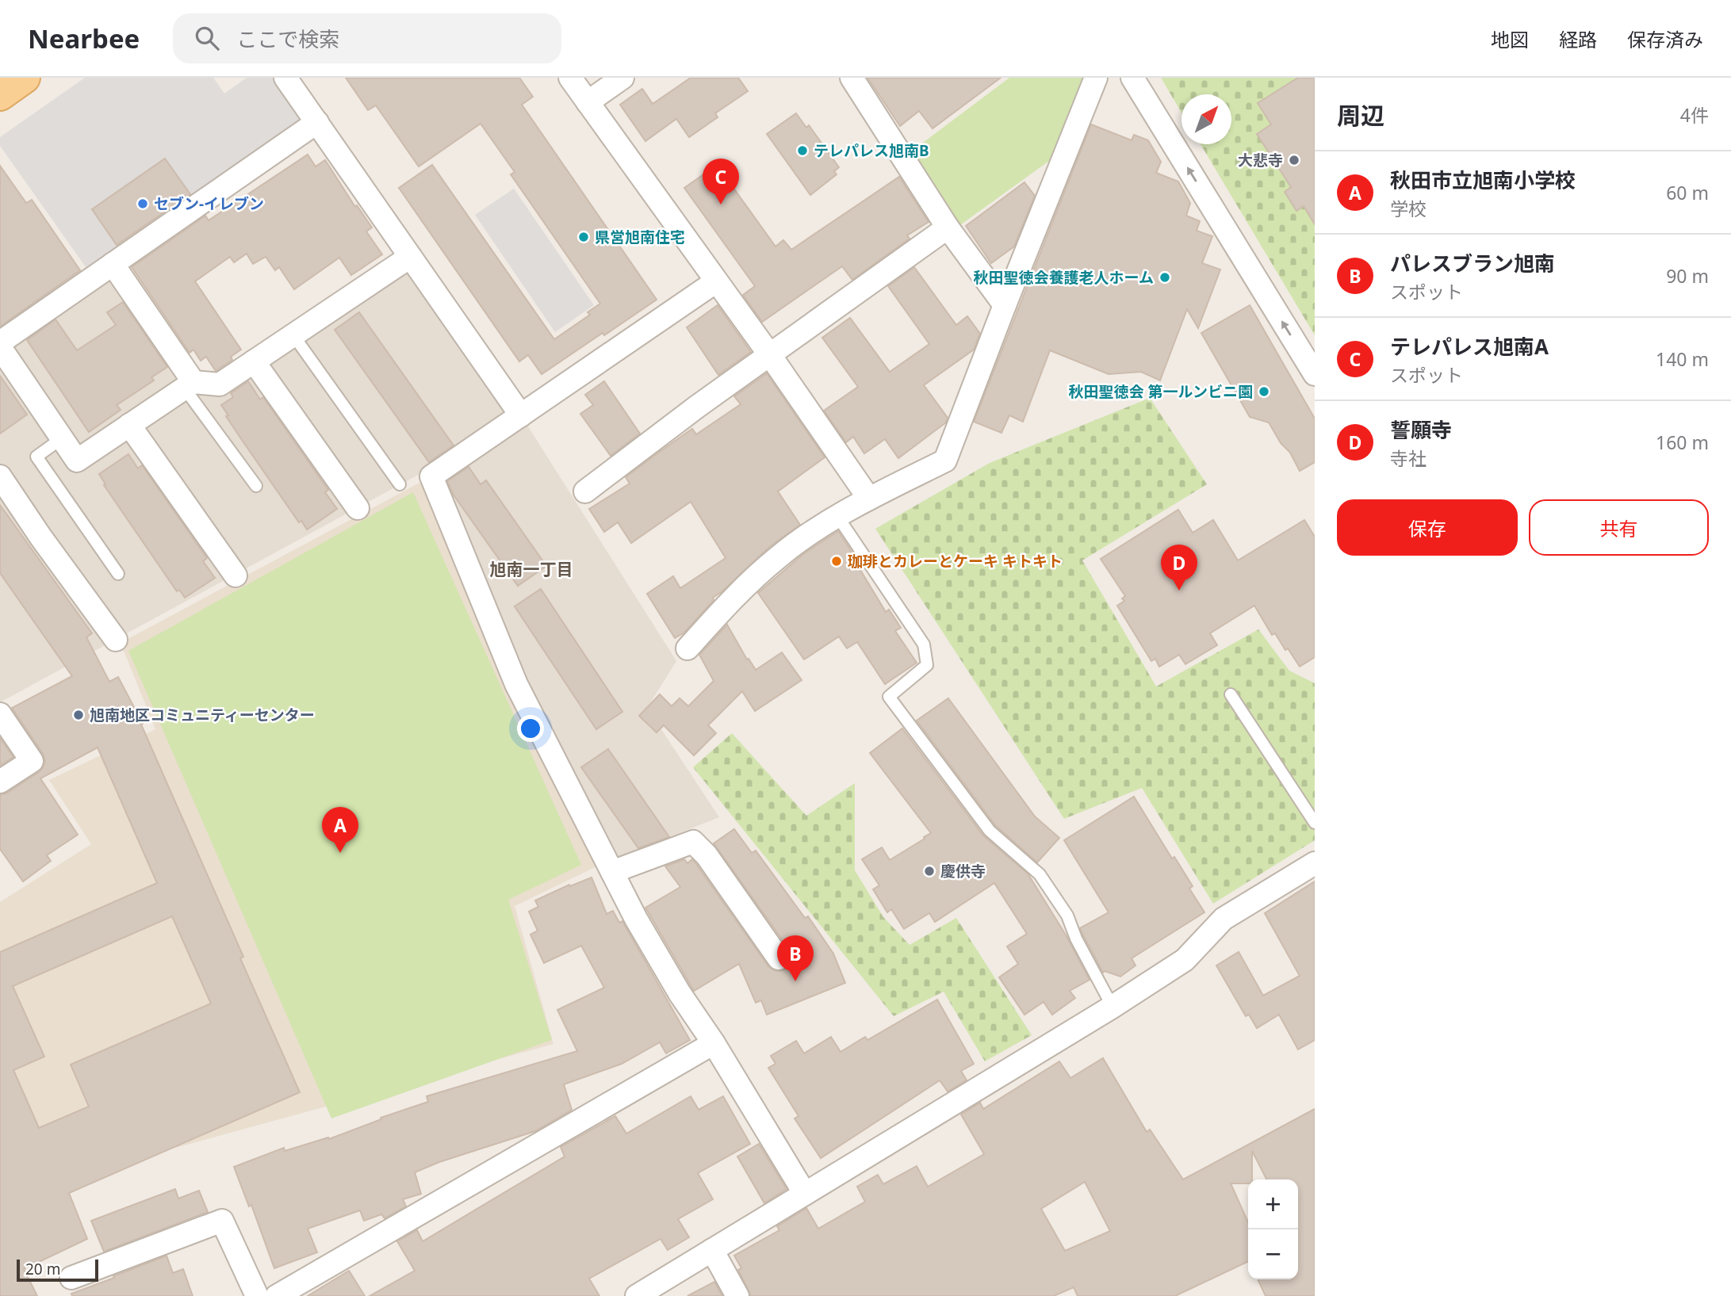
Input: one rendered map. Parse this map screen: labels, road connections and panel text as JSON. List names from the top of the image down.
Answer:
{
  "districts": ["旭南一丁目"],
  "places": [
    "テレパレス旭南B",
    "大悲寺",
    "セブン-イレブン",
    "県営旭南住宅",
    "秋田聖徳会養護老人ホーム",
    "秋田聖徳会 第一ルンビニ園",
    "珈琲とカレーとケーキ キトキト",
    "旭南地区コミュニティーセンター",
    "慶供寺"
  ],
  "scale_bar": "20 m",
  "north": "top right",
  "page": {
    "header": "Nearbee",
    "search": "ここで検索",
    "nav": ["地図", "経路", "保存済み"],
    "heading": ["周辺", "4件"],
    "list": [
      {
        "mark": "A",
        "name": "秋田市立旭南小学校",
        "note": "学校",
        "value": "60 m"
      },
      {
        "mark": "B",
        "name": "パレスブラン旭南",
        "note": "スポット",
        "value": "90 m"
      },
      {
        "mark": "C",
        "name": "テレパレス旭南A",
        "note": "スポット",
        "value": "140 m"
      },
      {
        "mark": "D",
        "name": "誓願寺",
        "note": "寺社",
        "value": "160 m"
      }
    ],
    "pins": [
      "C",
      "D",
      "A",
      "B"
    ],
    "buttons": ["保存", "共有"],
    "map_buttons": ["+", "−"],
    "scale": "20 m"
  }
}
